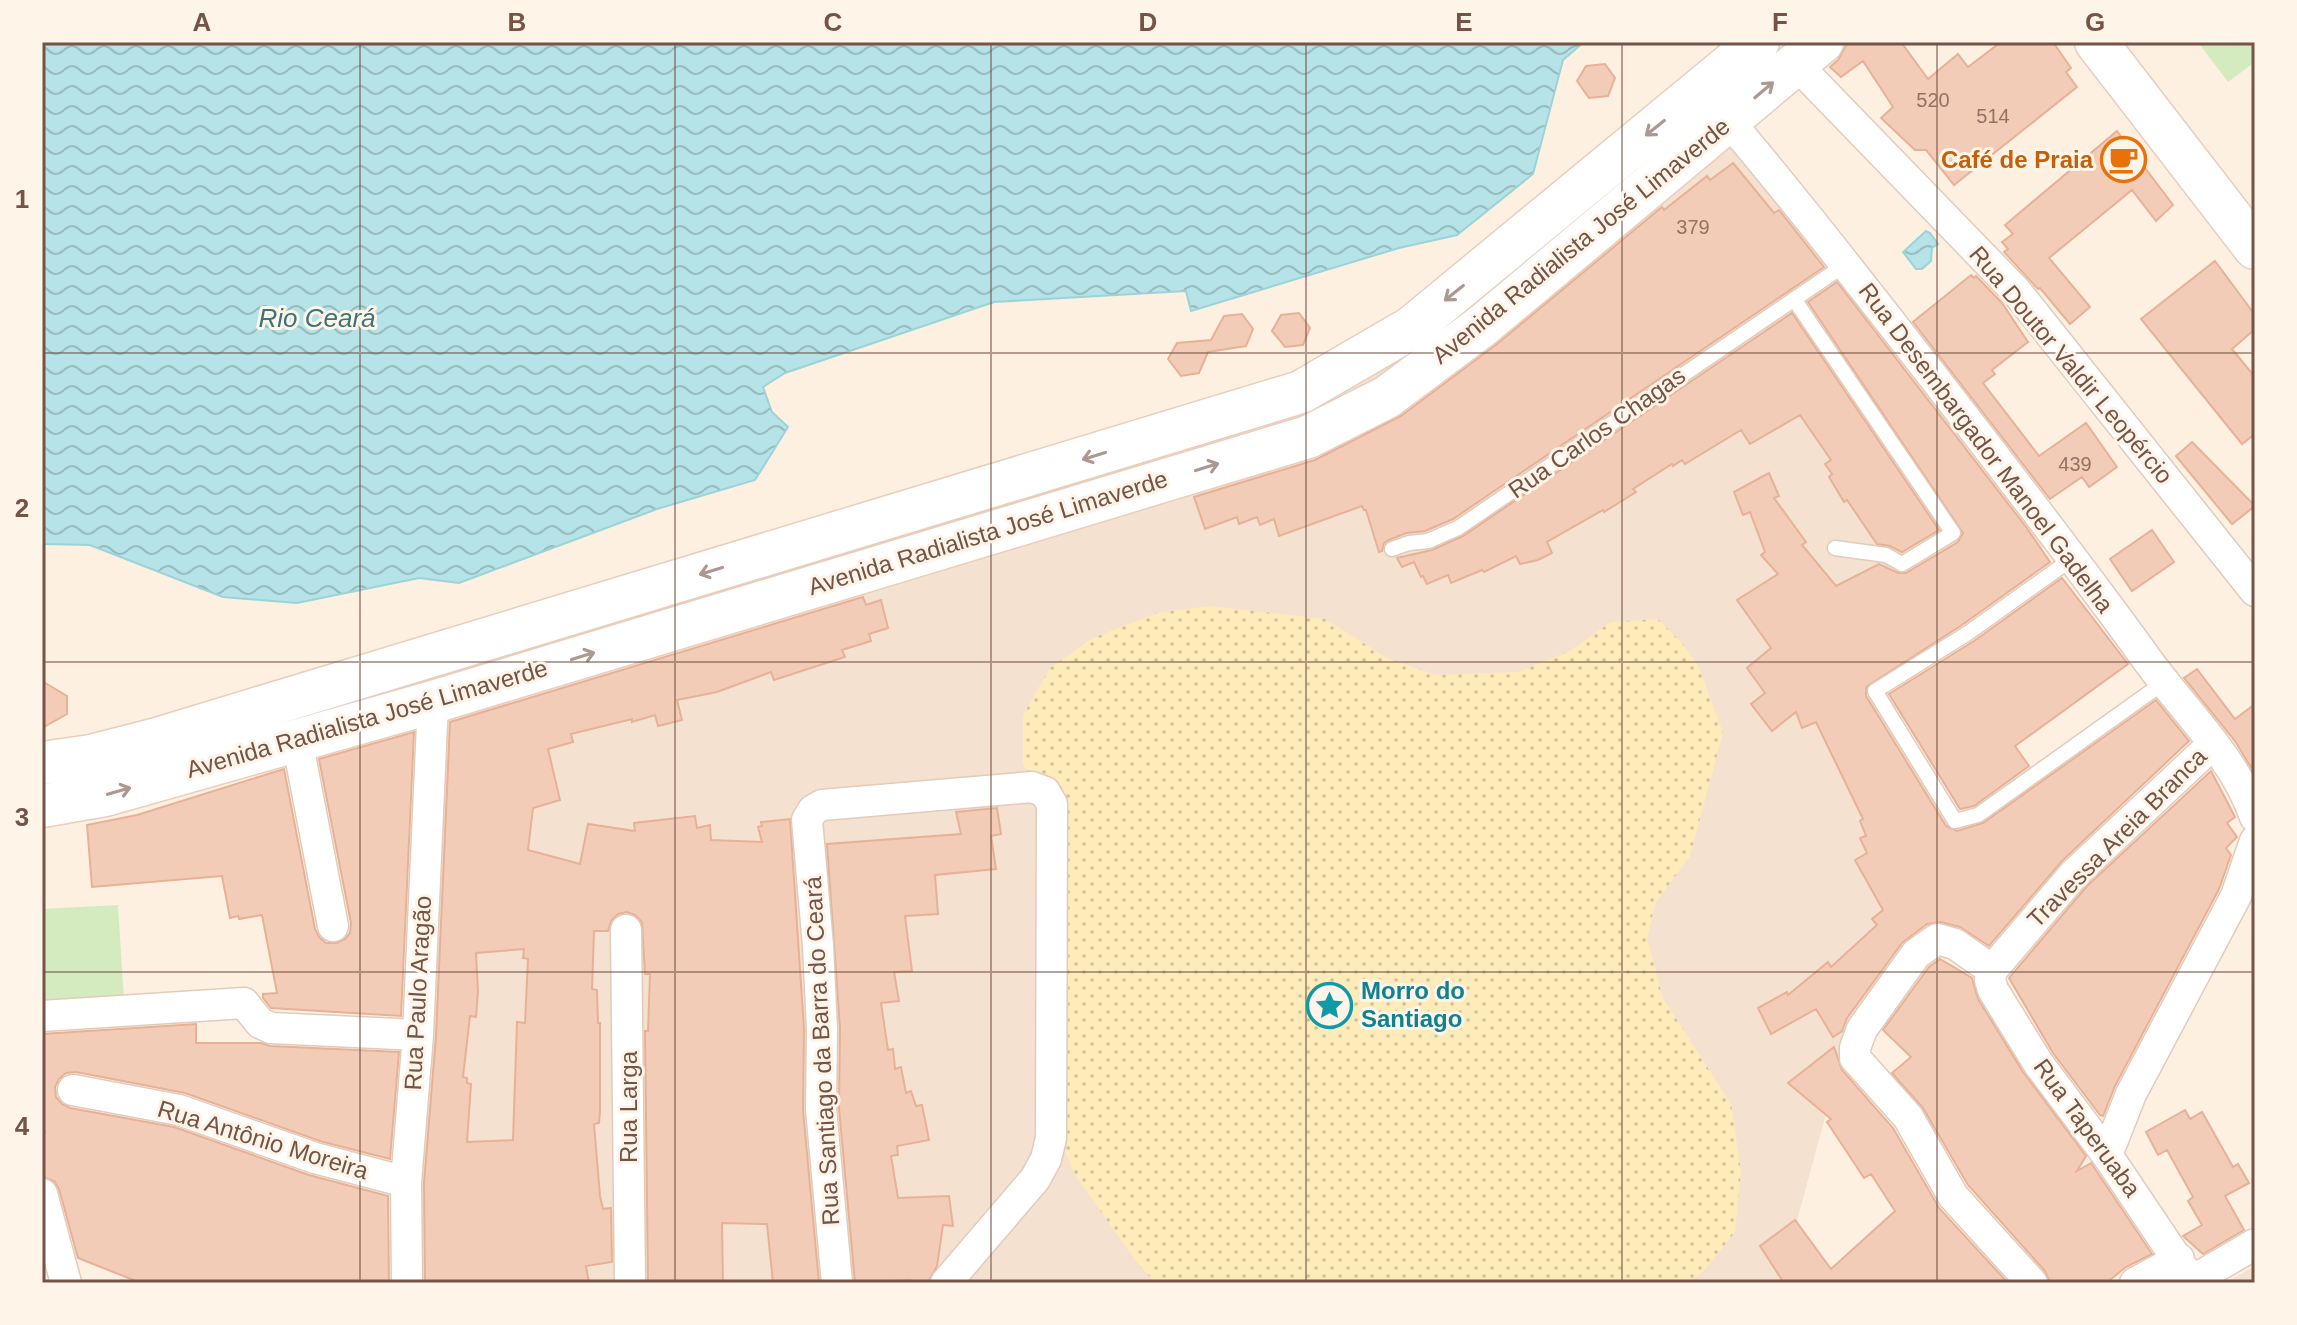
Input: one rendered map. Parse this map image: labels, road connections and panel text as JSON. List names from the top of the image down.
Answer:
{
  "streets": {
    "main road": ["Avenida Radialista José Limaverde"],
    "street": [
      "Rua Doutor Valdir Leopércio",
      "Rua Desembargador Manoel Gadelha",
      "Travessa Areia Branca",
      "Rua Paulo Aragão",
      "Rua Santiago da Barra do Ceará",
      "Rua Larga",
      "Rua Taperuaba",
      "Rua Antônio Moreira"
    ],
    "lane": ["Rua Carlos Chagas"]
  },
  "crossings": [
    ["Avenida Radialista José Limaverde", "Rua Doutor Valdir Leopércio"],
    ["Avenida Radialista José Limaverde", "Rua Desembargador Manoel Gadelha"],
    ["Avenida Radialista José Limaverde", "Rua Paulo Aragão"],
    ["Rua Carlos Chagas", "Rua Desembargador Manoel Gadelha"],
    ["Rua Desembargador Manoel Gadelha", "Travessa Areia Branca"],
    ["Travessa Areia Branca", "Rua Taperuaba"],
    ["Rua Paulo Aragão", "Rua Antônio Moreira"]
  ],
  "water": ["Rio Ceará"],
  "places": {
    "cafe": ["Café de Praia"],
    "place": ["Morro do Santiago"]
  },
  "house_numbers": [
    "520",
    "514",
    "379",
    "439"
  ],
  "grid": {
    "columns": [
      "A",
      "B",
      "C",
      "D",
      "E",
      "F",
      "G"
    ],
    "rows": [
      "1",
      "2",
      "3",
      "4"
    ]
  }
}
